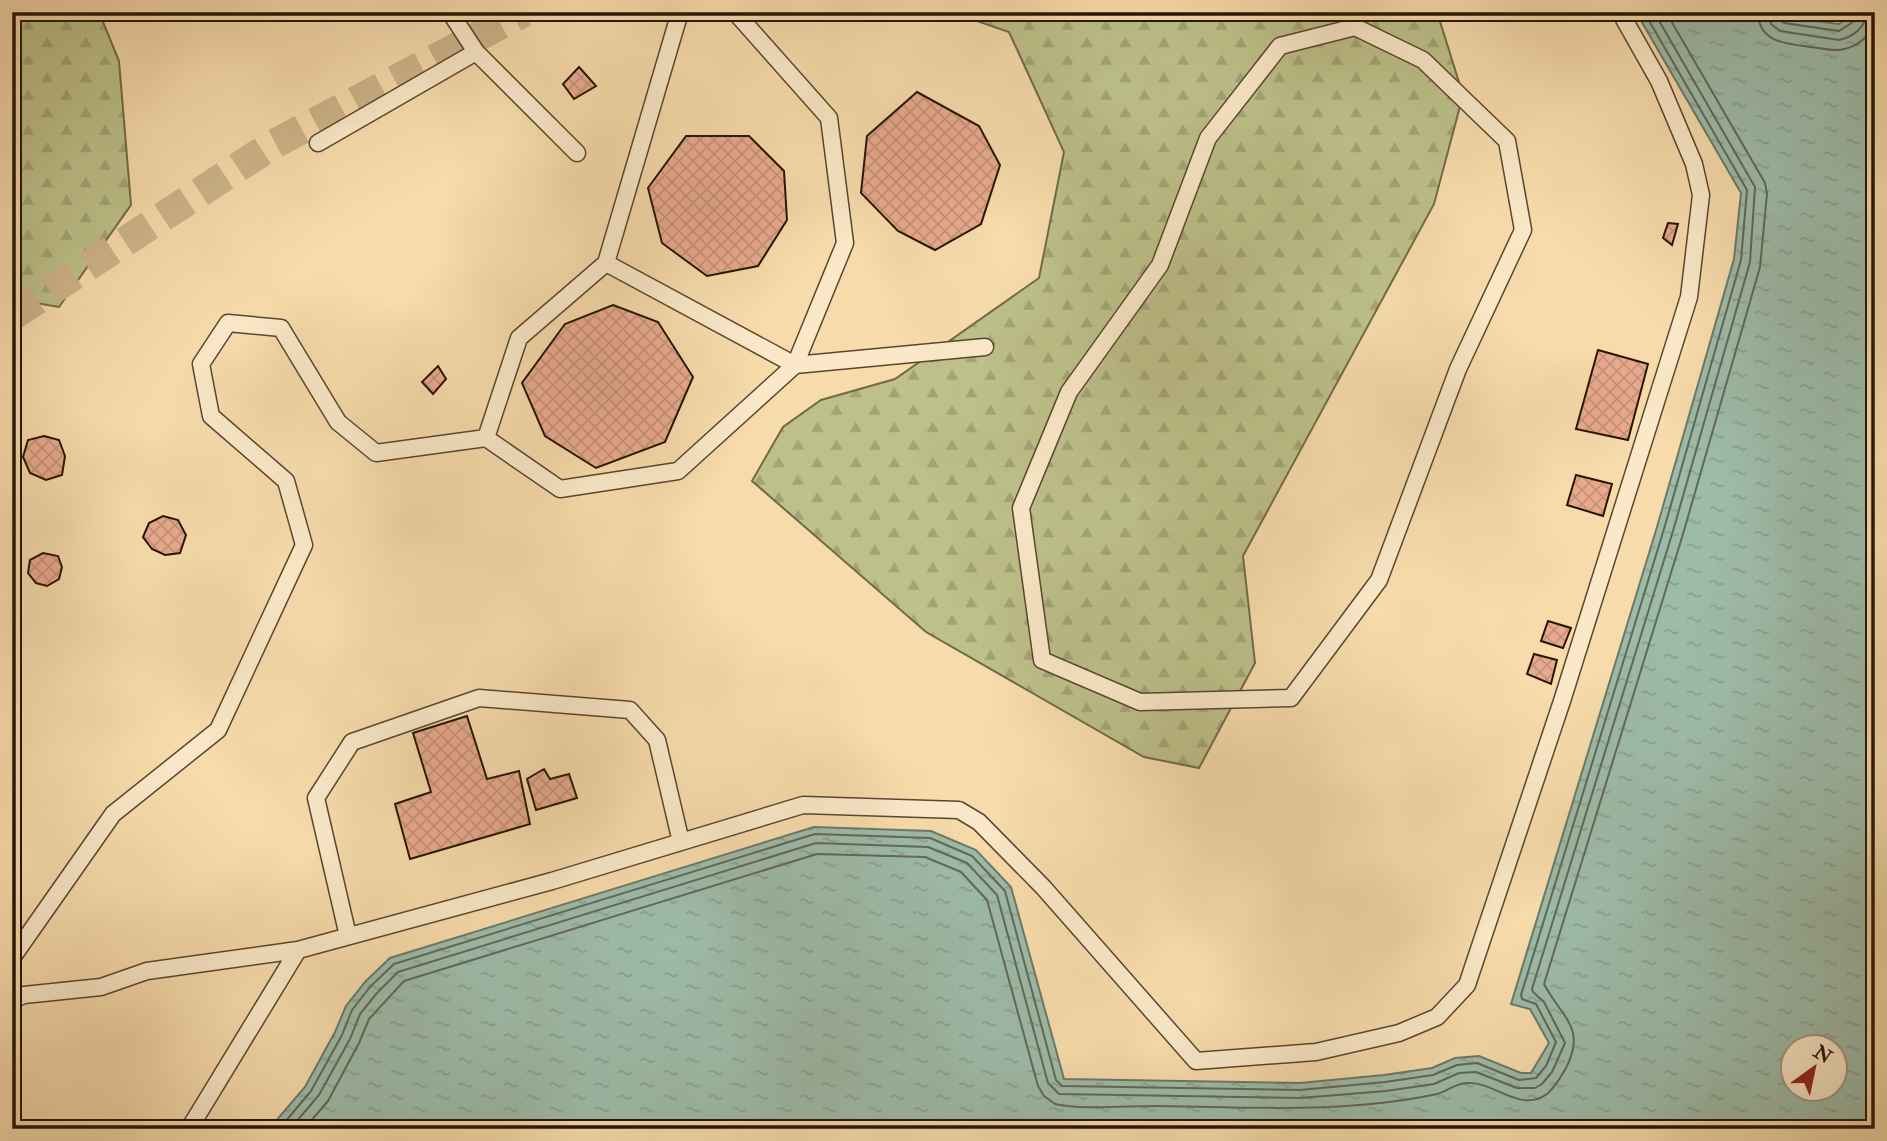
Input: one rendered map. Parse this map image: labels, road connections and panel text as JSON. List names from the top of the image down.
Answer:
{
  "north": "top right"
}
